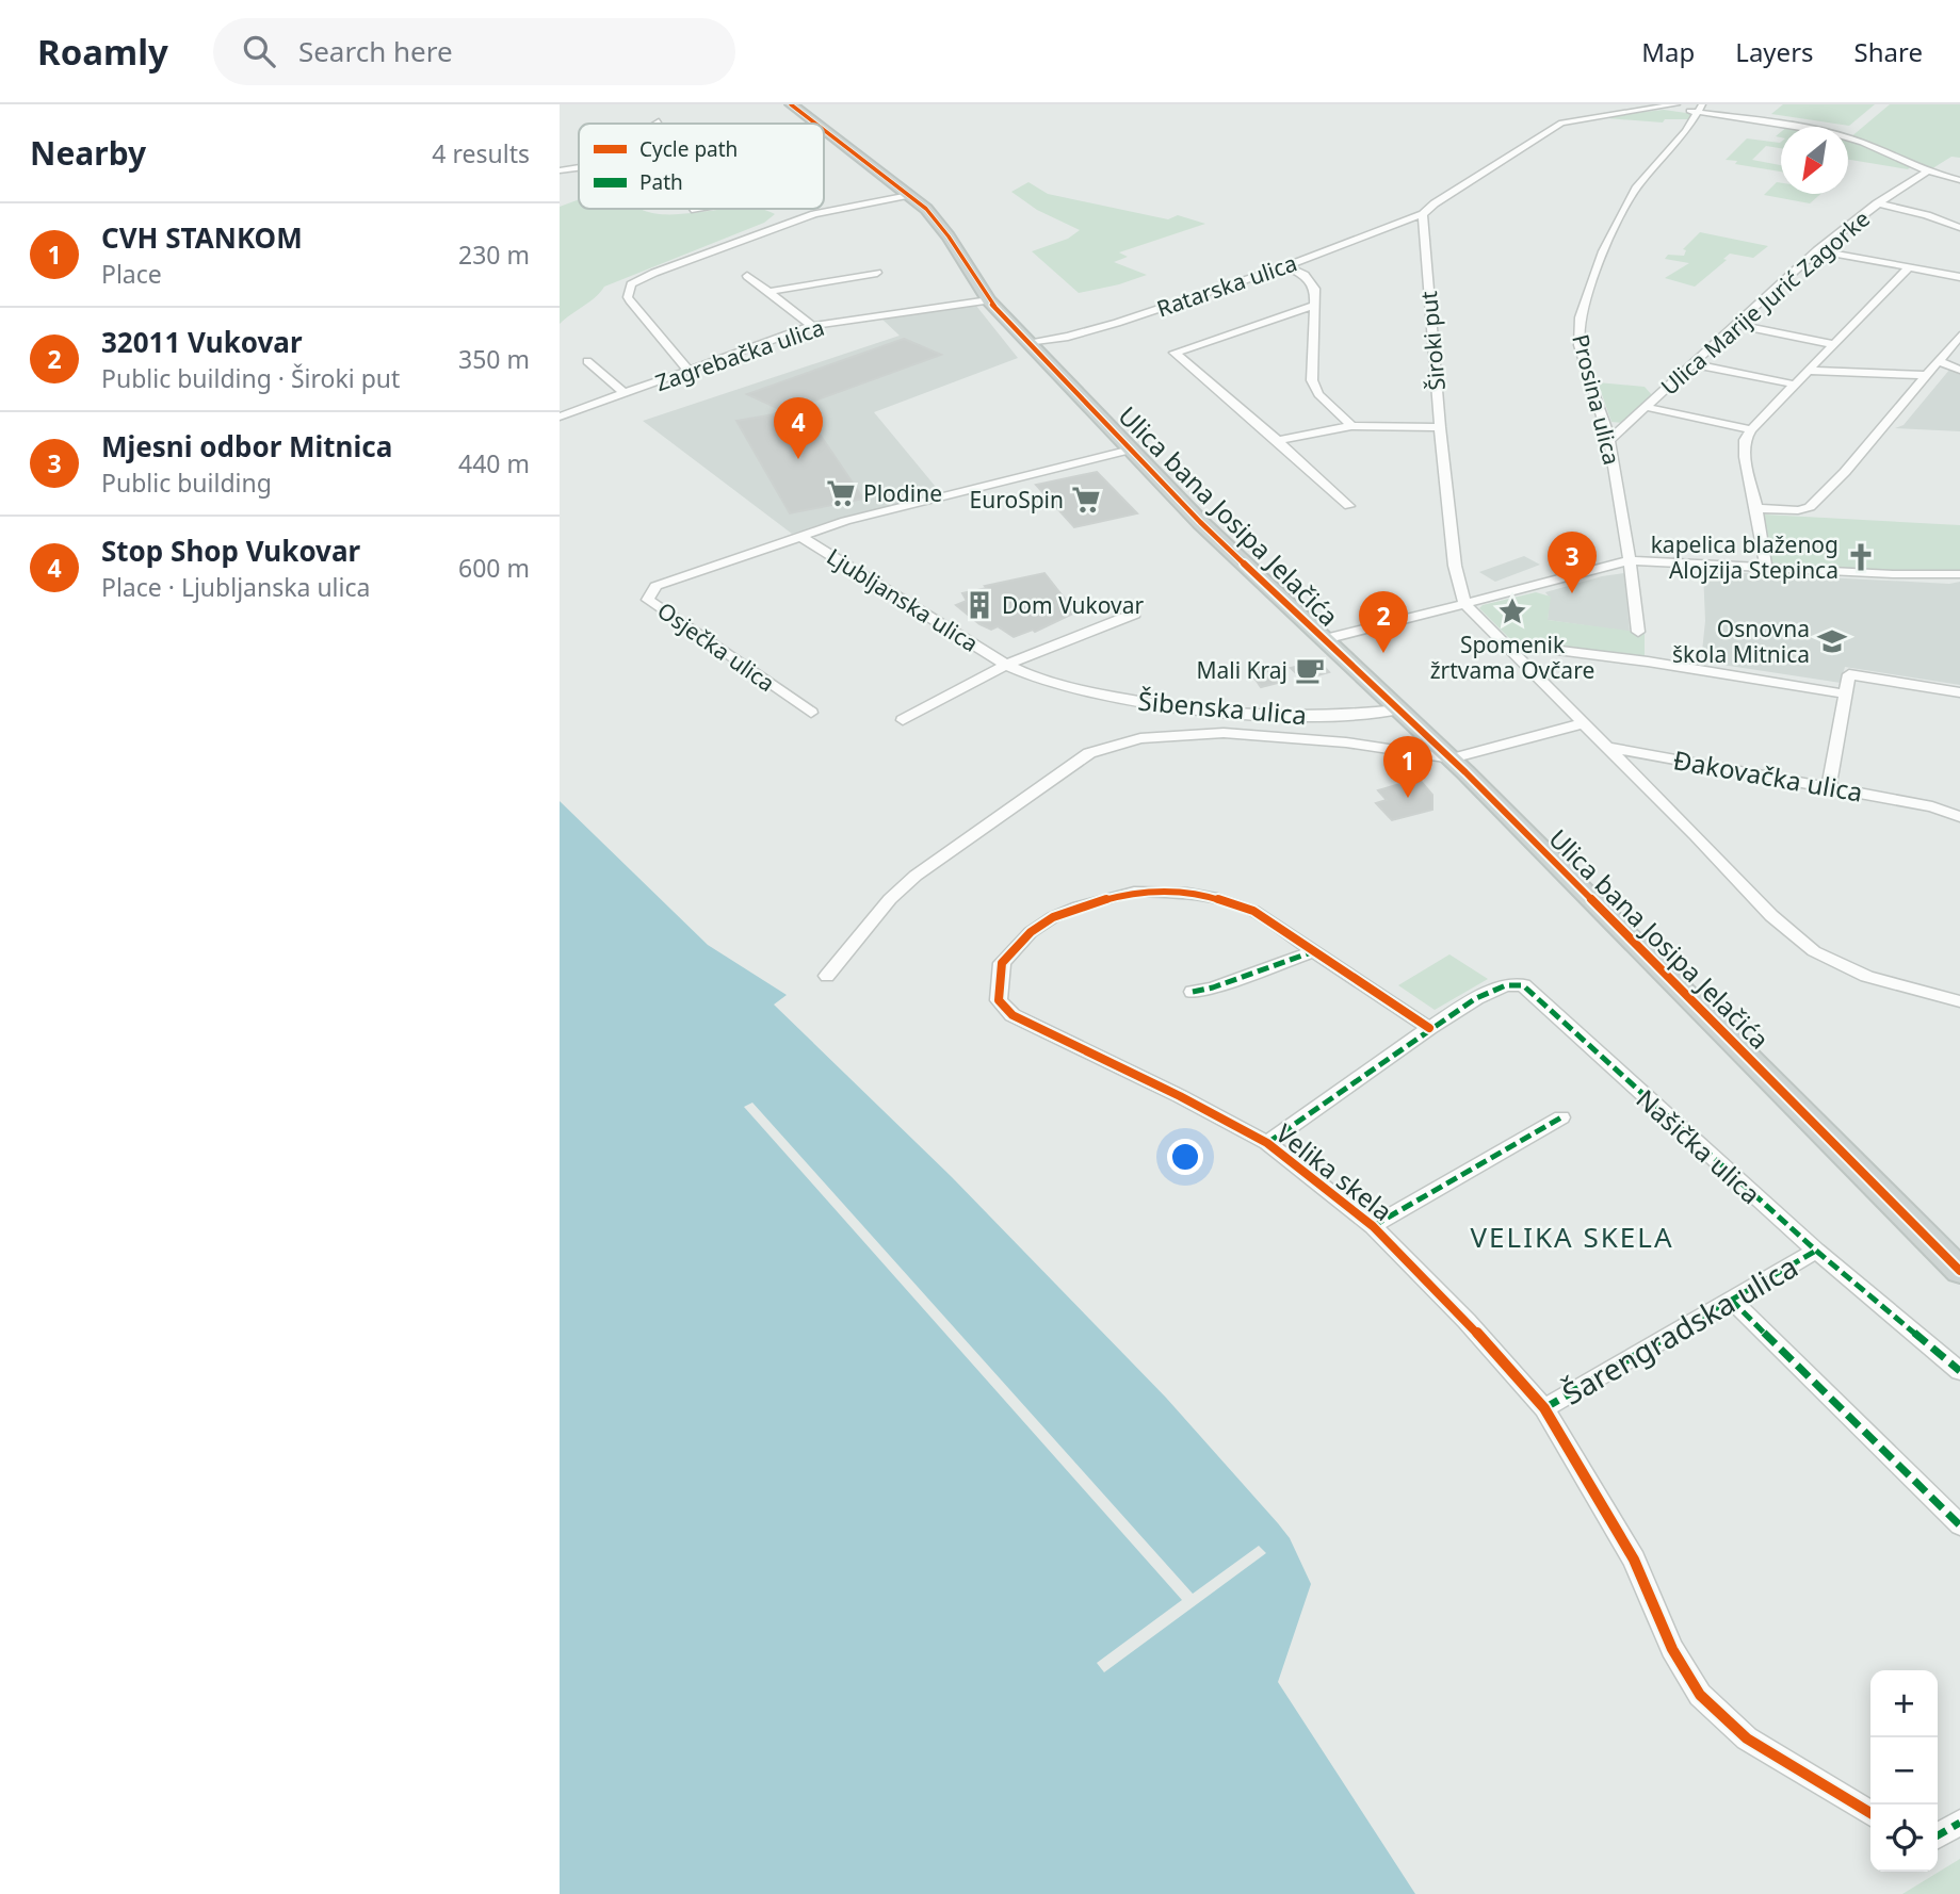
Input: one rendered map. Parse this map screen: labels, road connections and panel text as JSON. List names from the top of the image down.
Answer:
{
  "streets": {
    "main road": ["Ulica bana Josipa Jelačića"],
    "street": [
      "Ratarska ulica",
      "Ulica Marije Jurić Zagorke",
      "Široki put",
      "Zagrebačka ulica",
      "Prosina ulica",
      "Ljubljanska ulica",
      "Osječka ulica",
      "Šibenska ulica",
      "Đakovačka ulica",
      "Našička ulica",
      "Velika skela",
      "Šarengradska ulica"
    ]
  },
  "crossings": [
    ["Ratarska ulica", "Široki put"],
    ["Ratarska ulica", "Ulica bana Josipa Jelačića"],
    ["Ulica Marije Jurić Zagorke", "Prosina ulica"],
    ["Zagrebačka ulica", "Ulica bana Josipa Jelačića"],
    ["Ulica bana Josipa Jelačića", "Šibenska ulica"],
    ["Ljubljanska ulica", "Osječka ulica"],
    ["Ljubljanska ulica", "Šibenska ulica"],
    ["Našička ulica", "Velika skela"],
    ["Našička ulica", "Šarengradska ulica"],
    ["Velika skela", "Šarengradska ulica"]
  ],
  "districts": ["VELIKA SKELA"],
  "places": {
    "supermarket": ["Plodine", "EuroSpin"],
    "church": ["kapelica blaženog Alojzija Stepinca"],
    "building": ["Dom Vukovar"],
    "place": ["Spomenik žrtvama Ovčare"],
    "school or university": ["Osnovna škola Mitnica"],
    "cafe": ["Mali Kraj"]
  },
  "legend": ["Cycle path", "Path"],
  "north": "bottom left",
  "page": {
    "header": "Roamly",
    "search": "Search here",
    "nav": ["Map", "Layers", "Share"],
    "heading": ["Nearby", "4 results"],
    "list": [
      {
        "mark": "1",
        "name": "CVH STANKOM",
        "note": "Place",
        "value": "230 m"
      },
      {
        "mark": "2",
        "name": "32011 Vukovar",
        "note": "Public building · Široki put",
        "value": "350 m"
      },
      {
        "mark": "3",
        "name": "Mjesni odbor Mitnica",
        "note": "Public building",
        "value": "440 m"
      },
      {
        "mark": "4",
        "name": "Stop Shop Vukovar",
        "note": "Place · Ljubljanska ulica",
        "value": "600 m"
      }
    ],
    "pins": [
      "4",
      "3",
      "2",
      "1"
    ],
    "map_buttons": ["+", "−"]
  }
}
